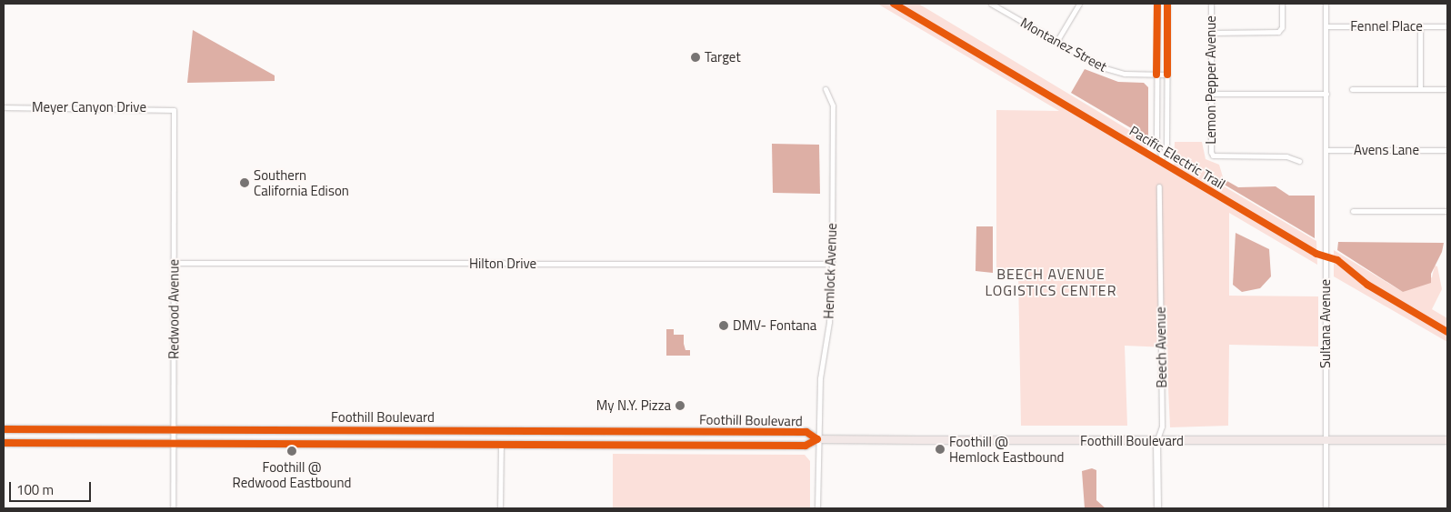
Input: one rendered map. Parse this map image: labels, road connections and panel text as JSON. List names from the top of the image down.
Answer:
{
  "streets": {
    "main road": ["Beech Avenue", "Foothill Boulevard"],
    "street": [
      "Fennel Place",
      "Montanez Street",
      "Lemon Pepper Avenue",
      "Meyer Canyon Drive",
      "Avens Lane",
      "Hilton Drive",
      "Hemlock Avenue",
      "Redwood Avenue",
      "Sultana Avenue"
    ],
    "cycle path": ["Pacific Electric Trail"]
  },
  "crossings": [
    ["Fennel Place", "Sultana Avenue"],
    ["Meyer Canyon Drive", "Redwood Avenue"],
    ["Avens Lane", "Sultana Avenue"],
    ["Hilton Drive", "Hemlock Avenue"],
    ["Hilton Drive", "Redwood Avenue"],
    ["Hemlock Avenue", "Foothill Boulevard"],
    ["Redwood Avenue", "Foothill Boulevard"],
    ["Sultana Avenue", "Foothill Boulevard"],
    ["Beech Avenue", "Foothill Boulevard"]
  ],
  "districts": ["BEECH AVENUE LOGISTICS CENTER"],
  "places": [
    "Target",
    "Southern California Edison",
    "DMV- Fontana",
    "My N.Y. Pizza",
    "Foothill @ Hemlock Eastbound",
    "Foothill @ Redwood Eastbound"
  ],
  "scale_bar": "100 m"
}
